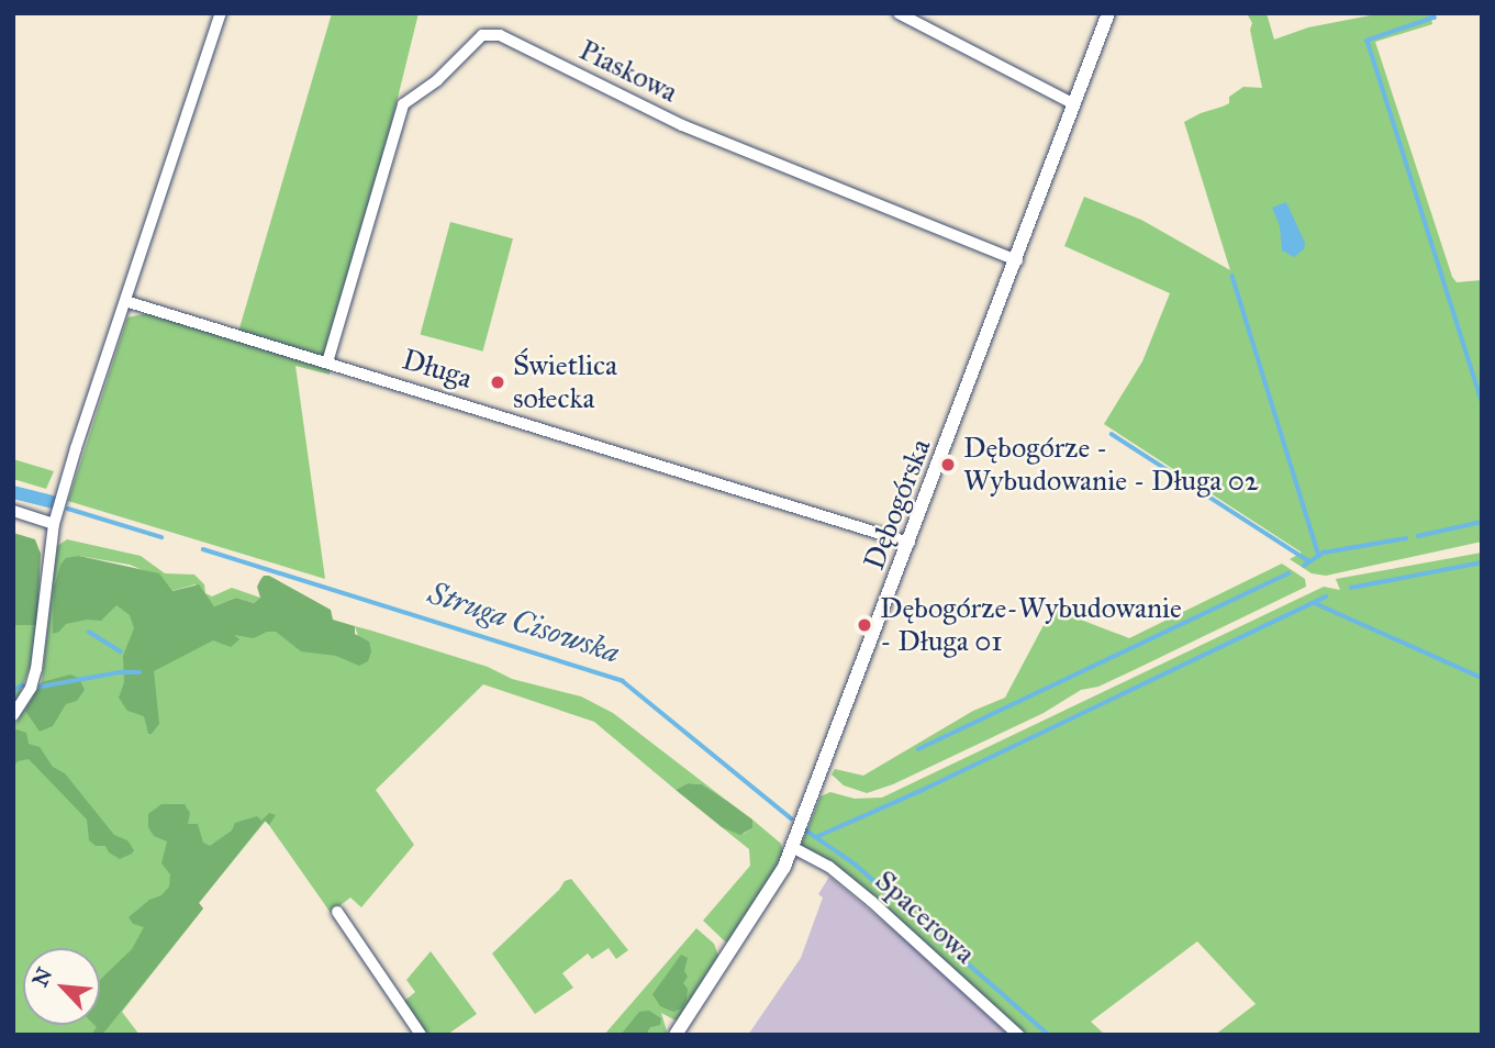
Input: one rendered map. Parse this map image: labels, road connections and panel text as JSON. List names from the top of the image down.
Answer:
{
  "streets": {
    "street": [
      "Piaskowa",
      "Długa",
      "Dębogórska",
      "Spacerowa"
    ]
  },
  "crossings": [
    ["Piaskowa", "Długa"],
    ["Piaskowa", "Dębogórska"],
    ["Długa", "Dębogórska"],
    ["Dębogórska", "Spacerowa"]
  ],
  "water": ["Struga Cisowska"],
  "places": ["Świetlica sołecka", "Dębogórze - Wybudowanie - Długa 02", "Dębogórze-Wybudowanie - Długa 01"],
  "north": "top left"
}
